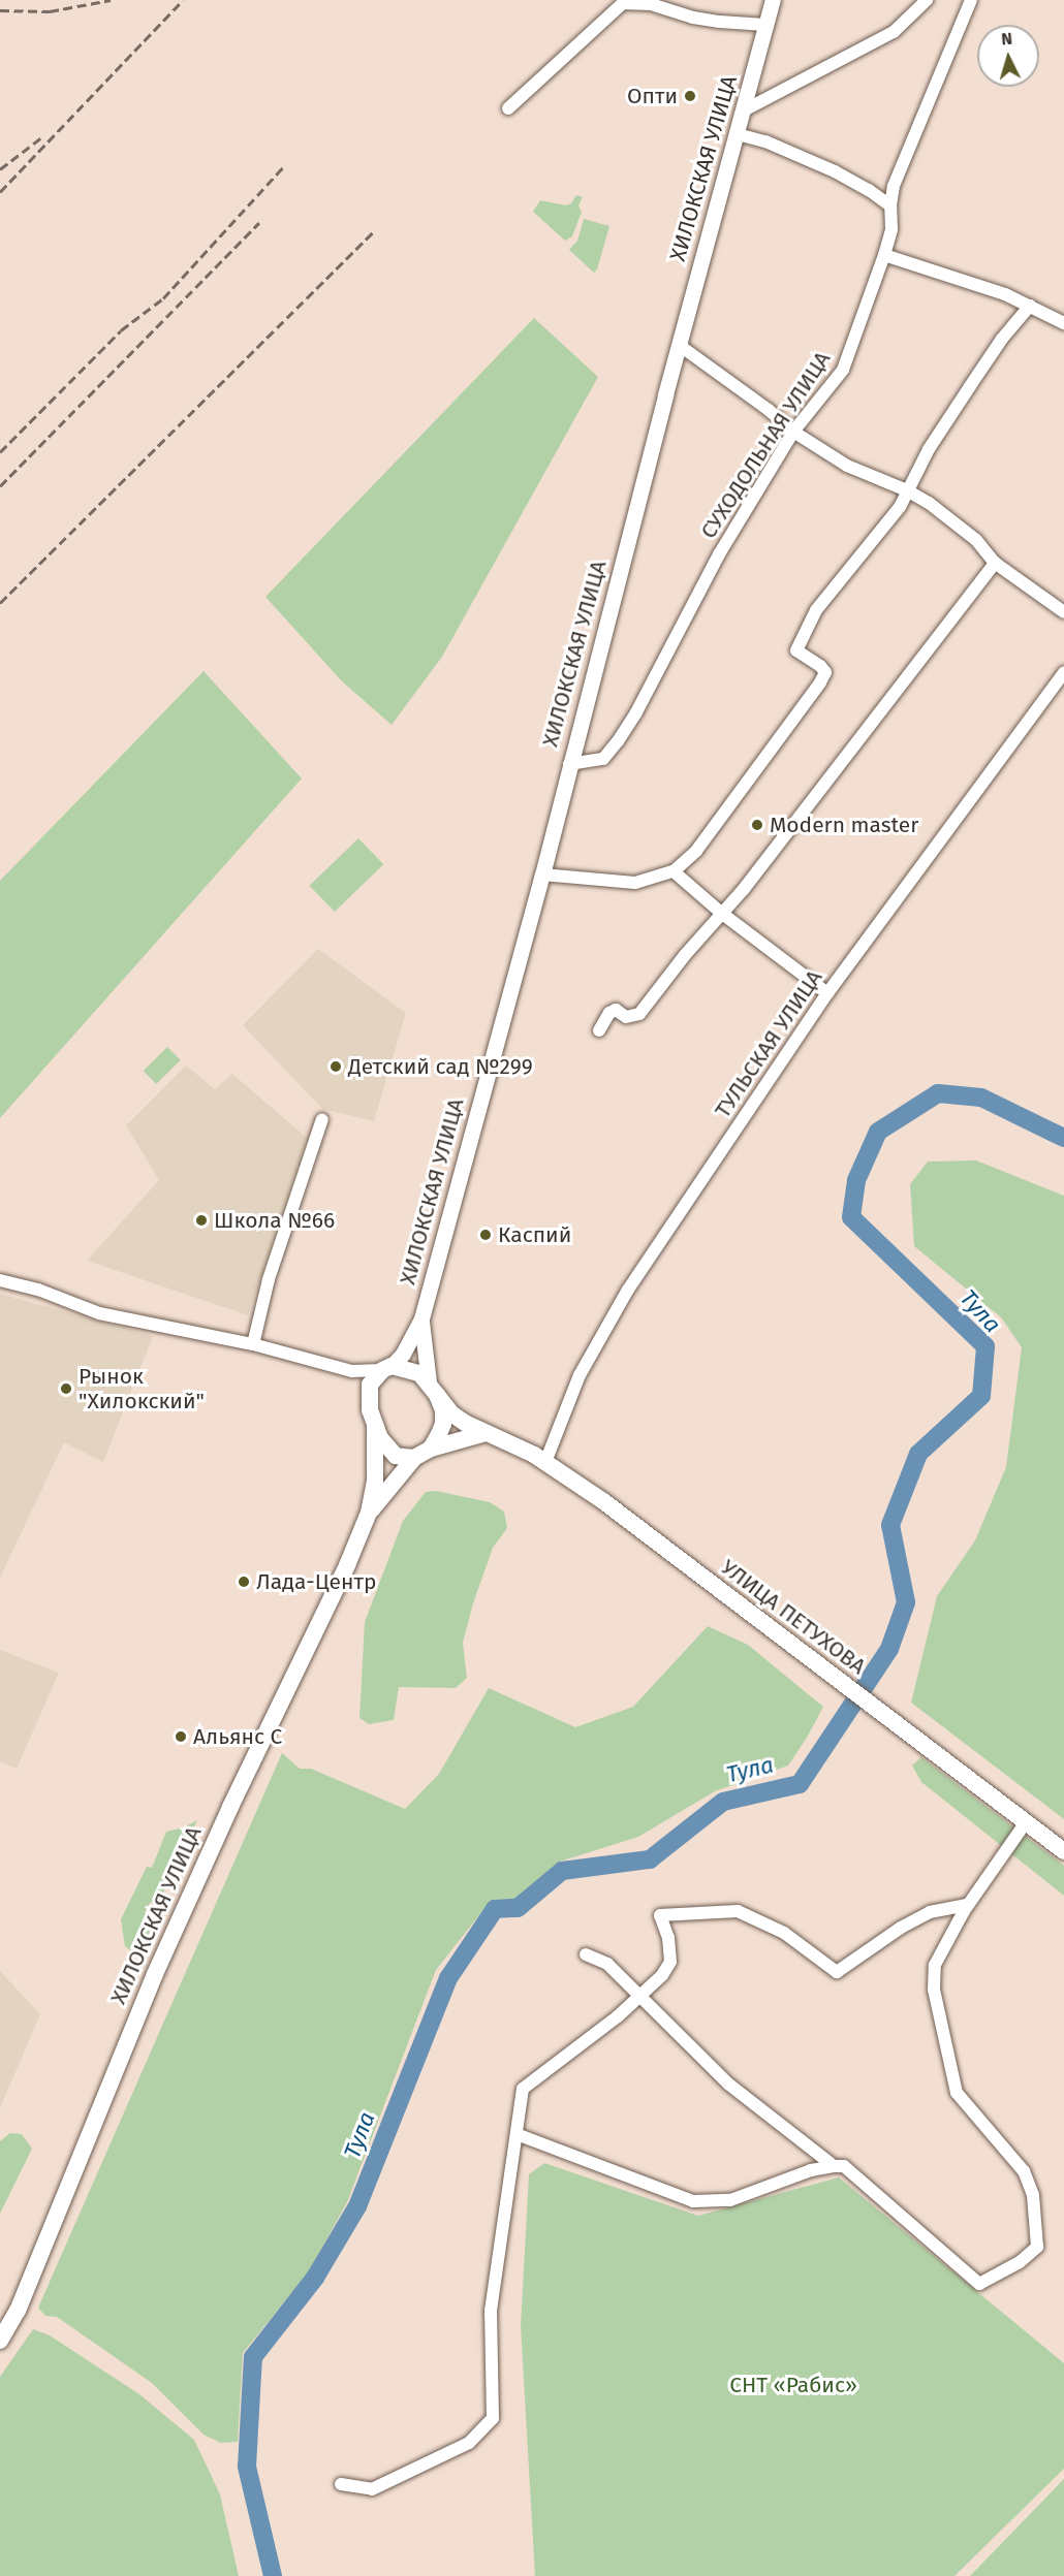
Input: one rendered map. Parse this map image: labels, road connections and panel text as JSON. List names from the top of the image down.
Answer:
{
  "streets": {
    "highway": ["ХИЛОКСКАЯ УЛИЦА", "УЛИЦА ПЕТУХОВА"],
    "street": ["СУХОДОЛЬНАЯ УЛИЦА", "ТУЛЬСКАЯ УЛИЦА"]
  },
  "crossings": [
    ["ХИЛОКСКАЯ УЛИЦА", "СУХОДОЛЬНАЯ УЛИЦА"],
    ["ТУЛЬСКАЯ УЛИЦА", "УЛИЦА ПЕТУХОВА"]
  ],
  "water": ["Тула"],
  "parks": ["СНТ «Рабис»"],
  "places": [
    "Опти",
    "Modern master",
    "Детский сад №299",
    "Школа №66",
    "Каспий",
    "Рынок \"Хилокский\"",
    "Лада-Центр",
    "Альянс С"
  ],
  "north": "top"
}
